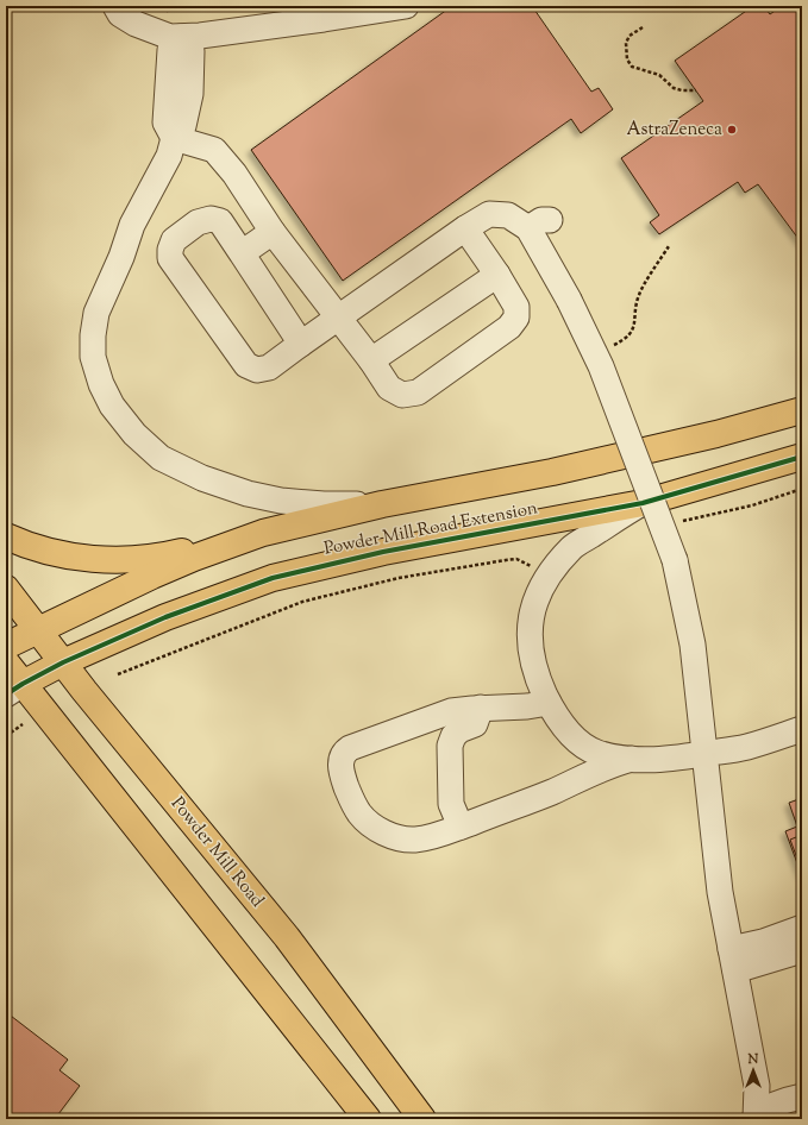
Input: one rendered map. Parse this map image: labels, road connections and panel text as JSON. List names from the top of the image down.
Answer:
{
  "streets": {
    "highway": ["Powder Mill Road Extension", "Powder Mill Road"]
  },
  "crossings": [
    ["Powder Mill Road Extension", "Powder Mill Road"]
  ],
  "places": ["AstraZeneca"],
  "north": "top"
}
